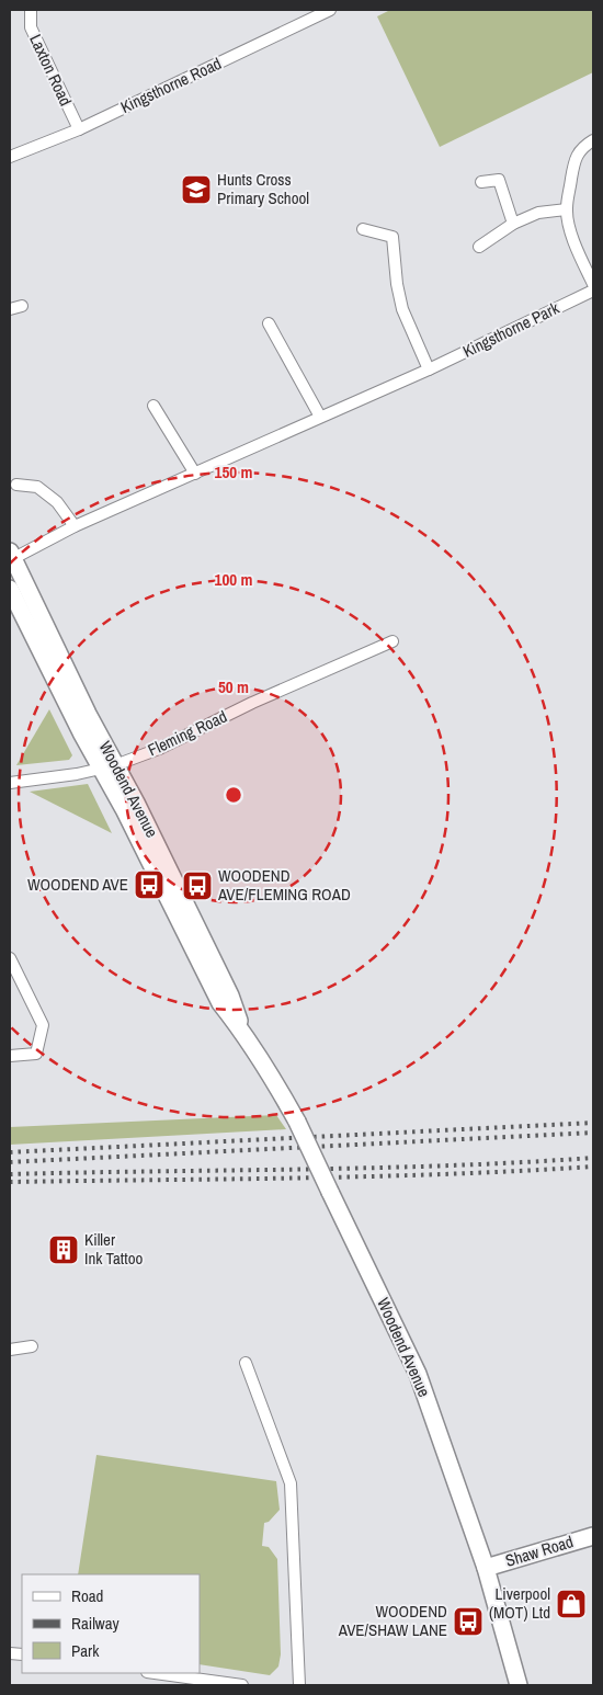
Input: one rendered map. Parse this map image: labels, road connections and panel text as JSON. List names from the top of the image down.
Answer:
{
  "streets": {
    "street": [
      "Laxton Road",
      "Kingsthorne Road",
      "Kingsthorne Park",
      "Fleming Road",
      "Woodend Avenue",
      "Shaw Road"
    ]
  },
  "crossings": [
    ["Laxton Road", "Kingsthorne Road"],
    ["Kingsthorne Park", "Woodend Avenue"],
    ["Fleming Road", "Woodend Avenue"],
    ["Woodend Avenue", "Shaw Road"]
  ],
  "places": {
    "school or university": ["Hunts Cross Primary School"],
    "bus stop": ["WOODEND AVE", "WOODEND AVE/FLEMING ROAD", "WOODEND AVE/SHAW LANE"],
    "building": ["Killer Ink Tattoo"],
    "shop": ["Liverpool (MOT) Ltd"]
  },
  "legend": ["Road", "Railway", "Park"],
  "rings": ["150 m", "100 m", "50 m"]
}
